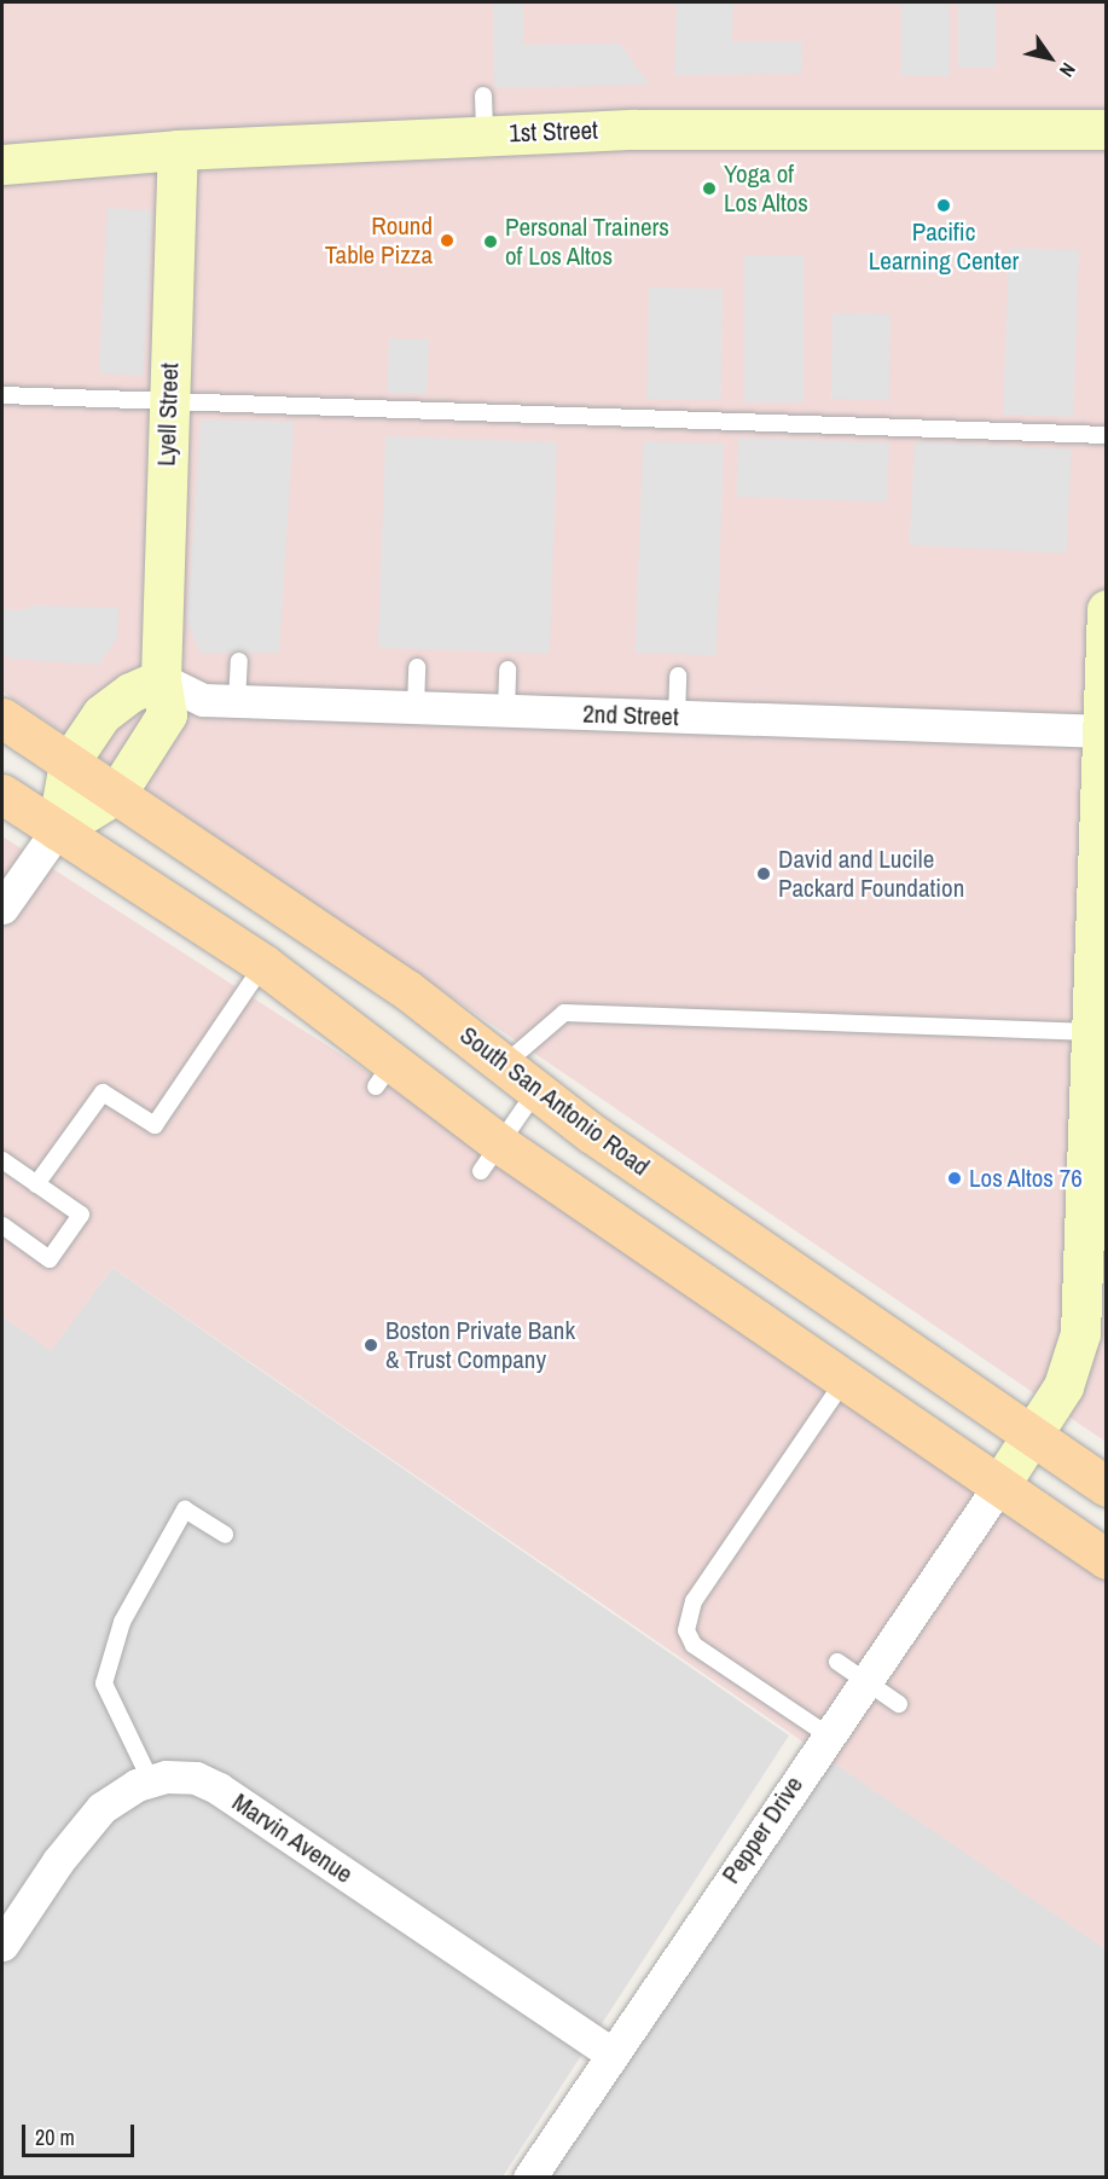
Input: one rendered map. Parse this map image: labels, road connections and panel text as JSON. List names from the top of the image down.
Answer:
{
  "streets": {
    "main road": ["South San Antonio Road"],
    "street": [
      "1st Street",
      "Lyell Street",
      "2nd Street",
      "Pepper Drive",
      "Marvin Avenue"
    ]
  },
  "crossings": [
    ["1st Street", "Lyell Street"],
    ["Lyell Street", "2nd Street"],
    ["Lyell Street", "South San Antonio Road"],
    ["Pepper Drive", "Marvin Avenue"]
  ],
  "places": [
    "Yoga of Los Altos",
    "Pacific Learning Center",
    "Round Table Pizza",
    "Personal Trainers of Los Altos",
    "David and Lucile Packard Foundation",
    "Los Altos 76",
    "Boston Private Bank & Trust Company"
  ],
  "scale_bar": "20 m",
  "north": "bottom right"
}
